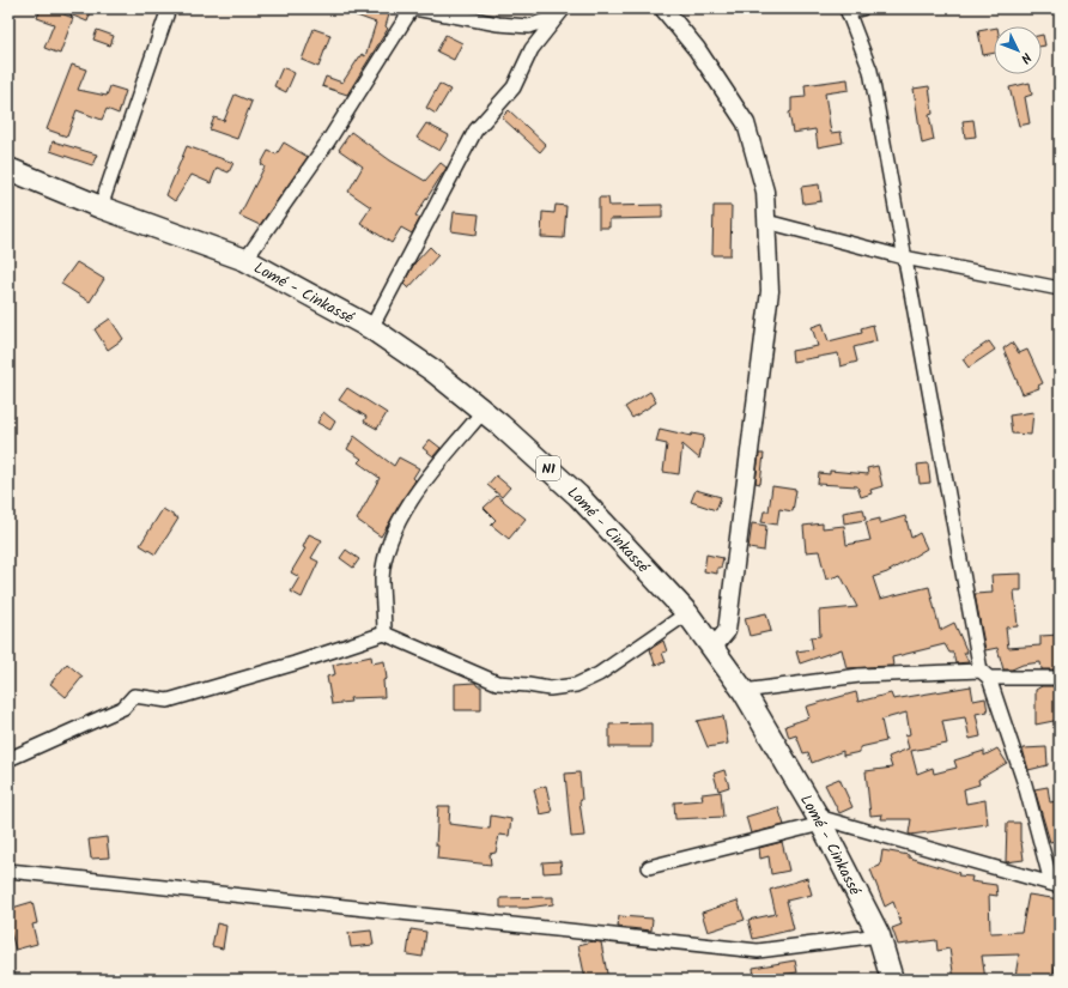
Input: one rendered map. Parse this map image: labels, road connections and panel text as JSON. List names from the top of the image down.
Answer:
{
  "streets": {
    "highway": ["Lomé - Cinkassé", "N1"]
  },
  "north": "bottom right"
}
